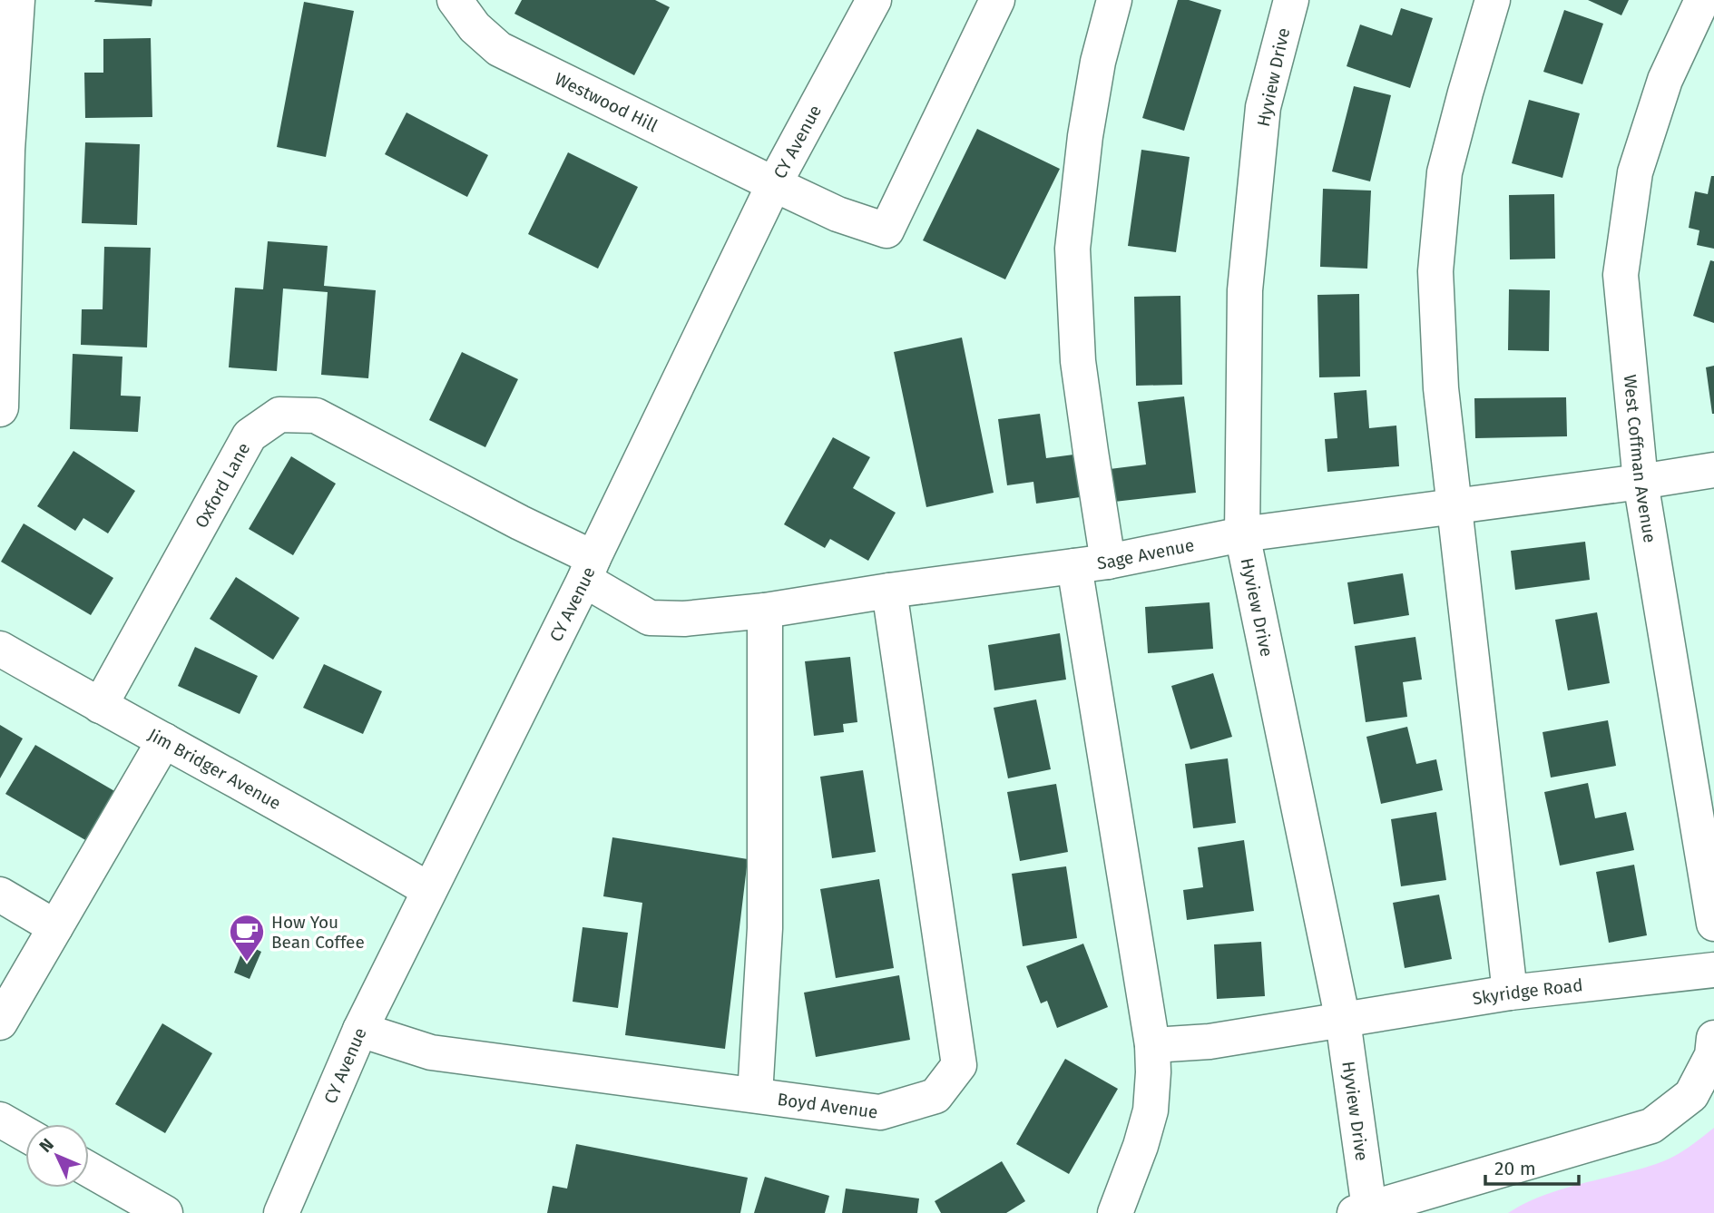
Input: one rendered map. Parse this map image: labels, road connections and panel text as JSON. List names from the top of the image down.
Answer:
{
  "streets": {
    "street": [
      "Hyview Drive",
      "Westwood Hill",
      "CY Avenue",
      "West Coffman Avenue",
      "Oxford Lane",
      "Sage Avenue",
      "Jim Bridger Avenue",
      "Skyridge Road",
      "Boyd Avenue"
    ]
  },
  "crossings": [
    ["Hyview Drive", "Sage Avenue"],
    ["Hyview Drive", "Skyridge Road"],
    ["Westwood Hill", "CY Avenue"],
    ["CY Avenue", "Oxford Lane"],
    ["CY Avenue", "Sage Avenue"],
    ["CY Avenue", "Jim Bridger Avenue"],
    ["CY Avenue", "Boyd Avenue"],
    ["West Coffman Avenue", "Sage Avenue"],
    ["Oxford Lane", "Sage Avenue"],
    ["Oxford Lane", "Jim Bridger Avenue"],
    ["Sage Avenue", "Boyd Avenue"]
  ],
  "places": {
    "cafe": ["How You Bean Coffee"]
  },
  "scale_bar": "20 m",
  "north": "top left"
}
